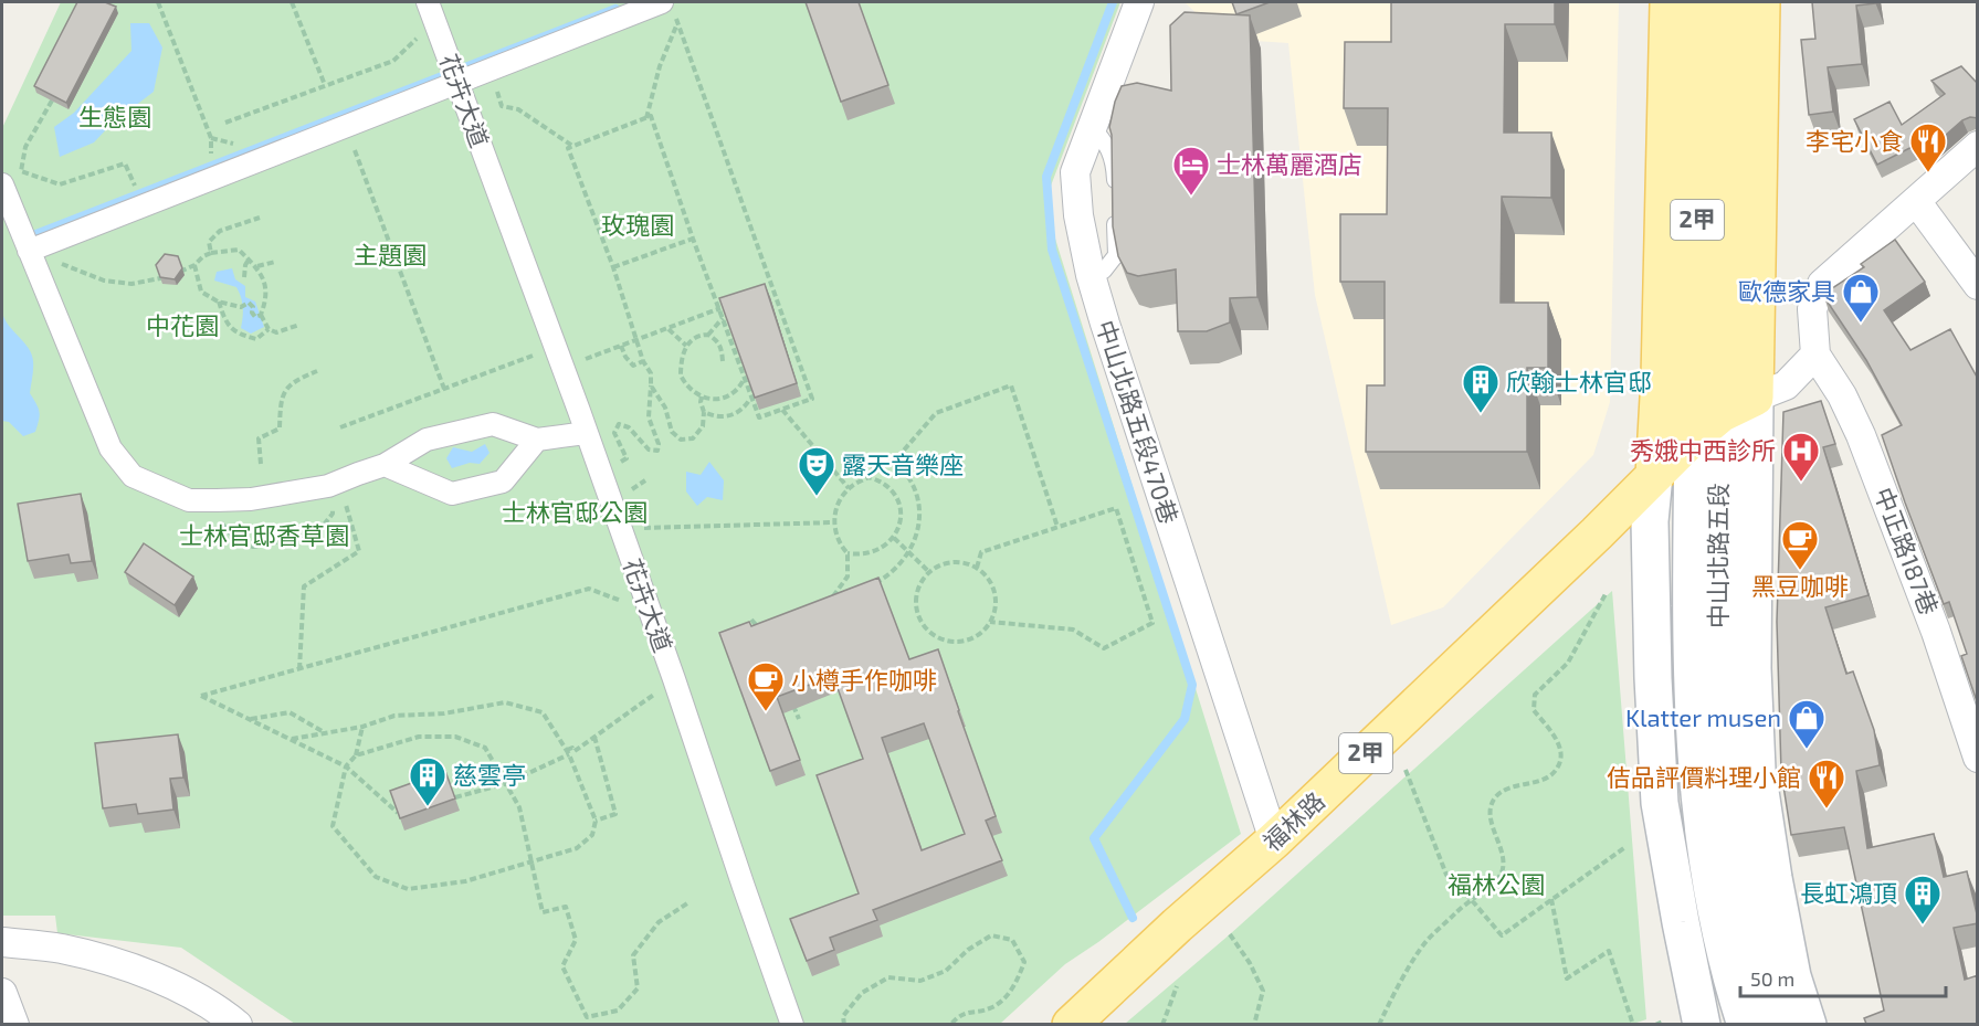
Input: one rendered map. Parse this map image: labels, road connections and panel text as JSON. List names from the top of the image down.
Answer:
{
  "streets": {
    "main road": ["2甲", "中山北路五段", "福林路"],
    "street": ["花卉大道", "中山北路五段470巷", "中正路187巷"]
  },
  "crossings": [
    ["2甲", "中山北路五段"],
    ["2甲", "福林路"],
    ["中山北路五段470巷", "福林路"],
    ["中山北路五段", "福林路"]
  ],
  "parks": [
    "生態園",
    "玫瑰園",
    "主題園",
    "中花園",
    "士林官邸公園",
    "士林官邸香草園",
    "福林公園"
  ],
  "places": {
    "restaurant": ["李宅小食", "佶品評價料理小館"],
    "hotel": ["士林萬麗酒店"],
    "shop": ["歐德家具", "Klatter musen"],
    "building": ["欣翰士林官邸", "慈雲亭", "長虹鴻頂"],
    "hospital": ["秀娥中西診所"],
    "theatre": ["露天音樂座"],
    "cafe": ["黑豆咖啡", "小樽手作咖啡"]
  },
  "scale_bar": "50 m"
}
